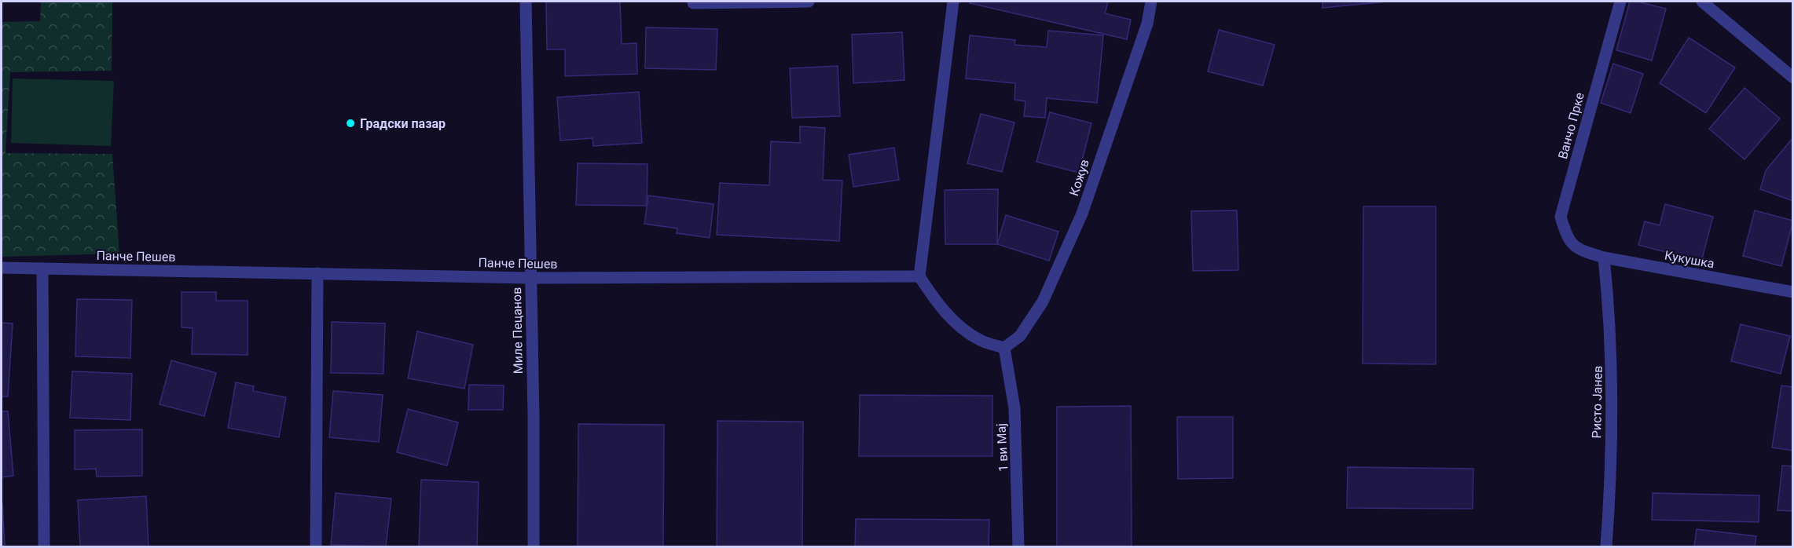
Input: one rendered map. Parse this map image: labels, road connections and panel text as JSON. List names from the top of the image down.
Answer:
{
  "streets": {
    "street": [
      "Ванчо Прке",
      "Кожув",
      "Панче Пешев",
      "Кукушка",
      "Миле Пецанов",
      "Ристо Јанев",
      "1 ви Мај"
    ]
  },
  "crossings": [
    ["Ванчо Прке", "Кукушка"],
    ["Кожув", "1 ви Мај"],
    ["Панче Пешев", "Миле Пецанов"],
    ["Кукушка", "Ристо Јанев"]
  ],
  "places": ["Градски пазар"]
}
